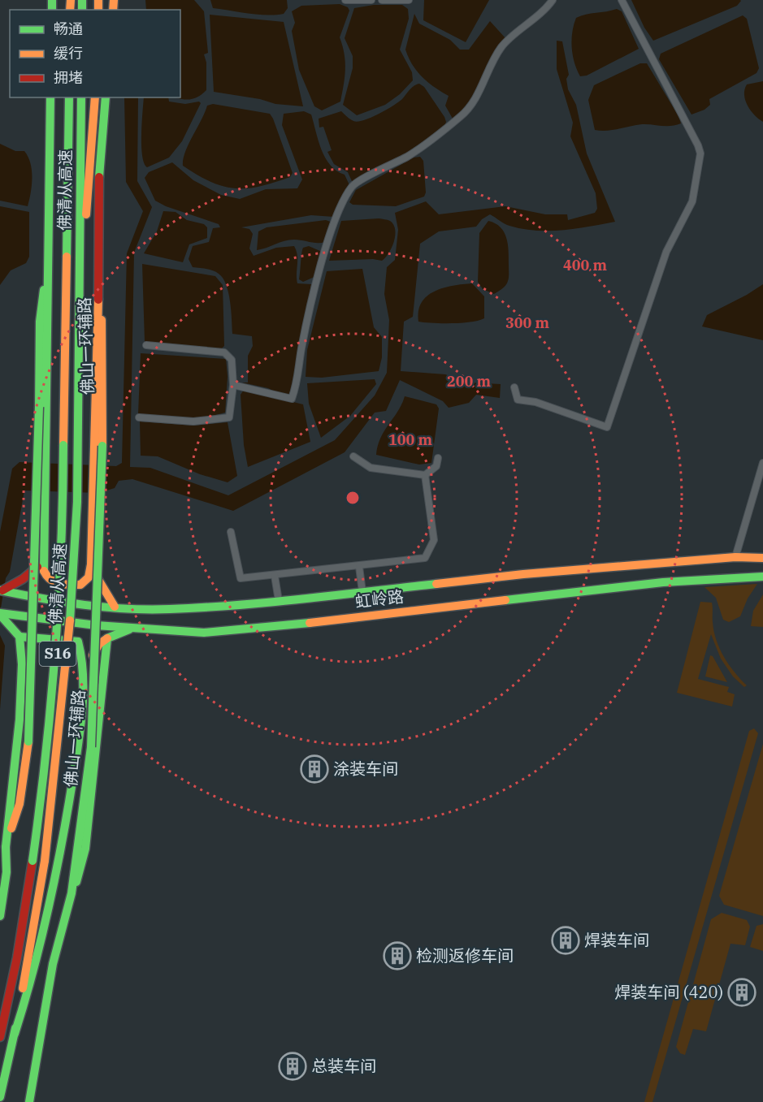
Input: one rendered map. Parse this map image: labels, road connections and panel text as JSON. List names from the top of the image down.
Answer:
{
  "streets": {
    "main road": [
      "佛清从高速",
      "佛山一环辅路",
      "虹岭路",
      "S16"
    ]
  },
  "places": {
    "building": [
      "涂装车间",
      "焊装车间",
      "检测返修车间",
      "焊装车间 (420)",
      "总装车间"
    ]
  },
  "legend": ["畅通", "缓行", "拥堵"],
  "rings": [
    "400 m",
    "300 m",
    "200 m",
    "100 m"
  ]
}
